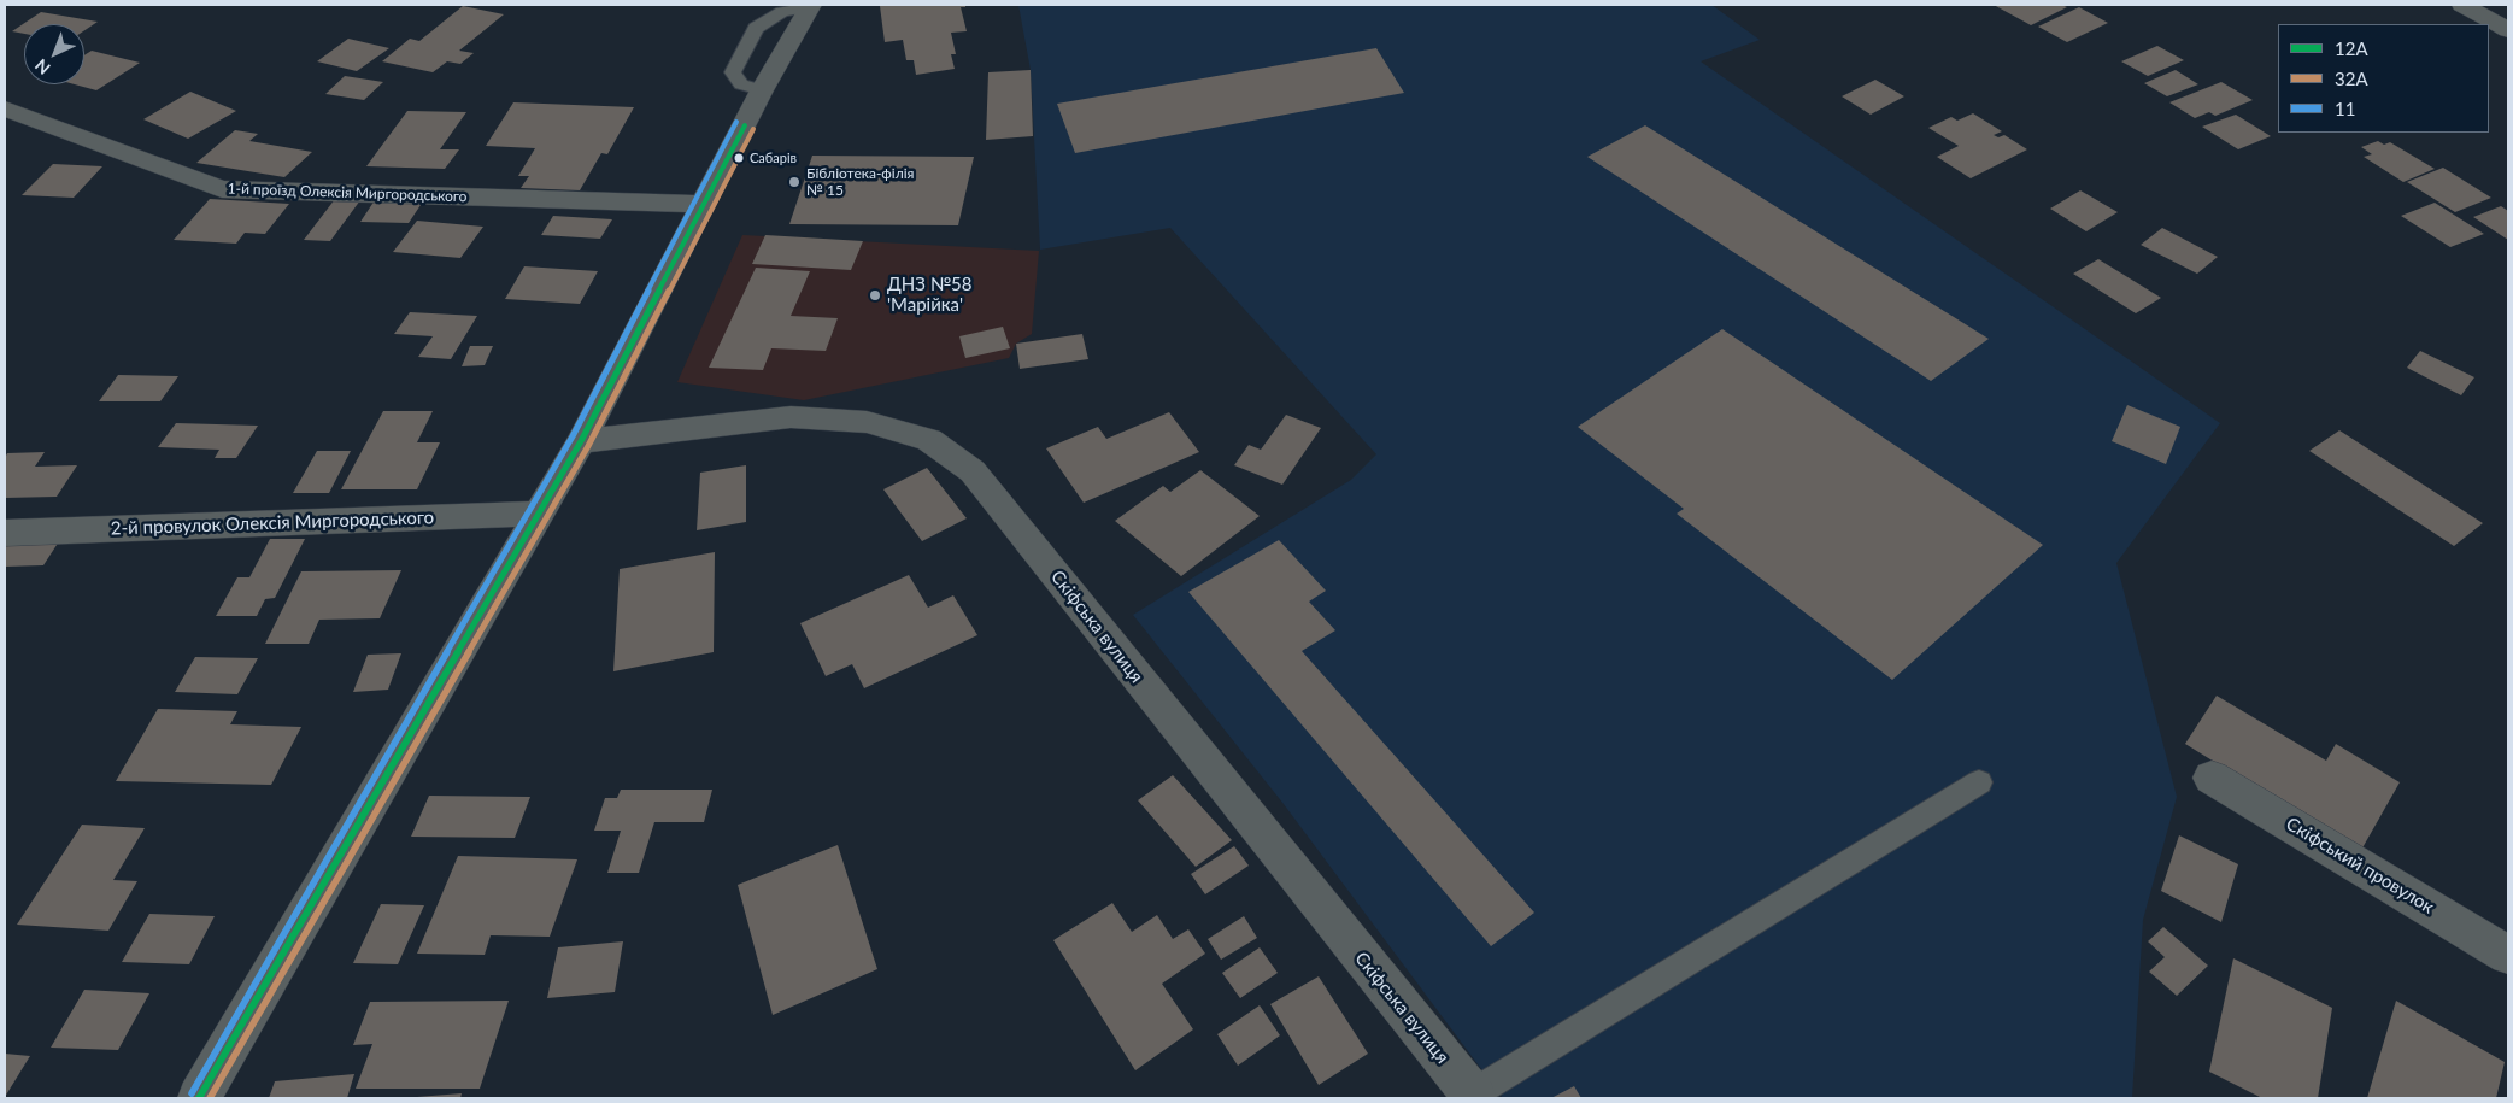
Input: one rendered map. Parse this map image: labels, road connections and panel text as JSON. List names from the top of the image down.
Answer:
{
  "streets": {
    "street": [
      "1-й проїзд Олексія Миргородського",
      "2-й провулок Олексія Миргородського",
      "Скіфська вулиця",
      "Скіфський провулок"
    ]
  },
  "places": ["Сабарів", "Бібліотека-філія № 15", "ДНЗ №58 'Марійка'"],
  "lines": ["transit line 11", "transit line 12А", "transit line 32А"],
  "legend": ["12А", "32А", "11"],
  "north": "bottom left"
}
